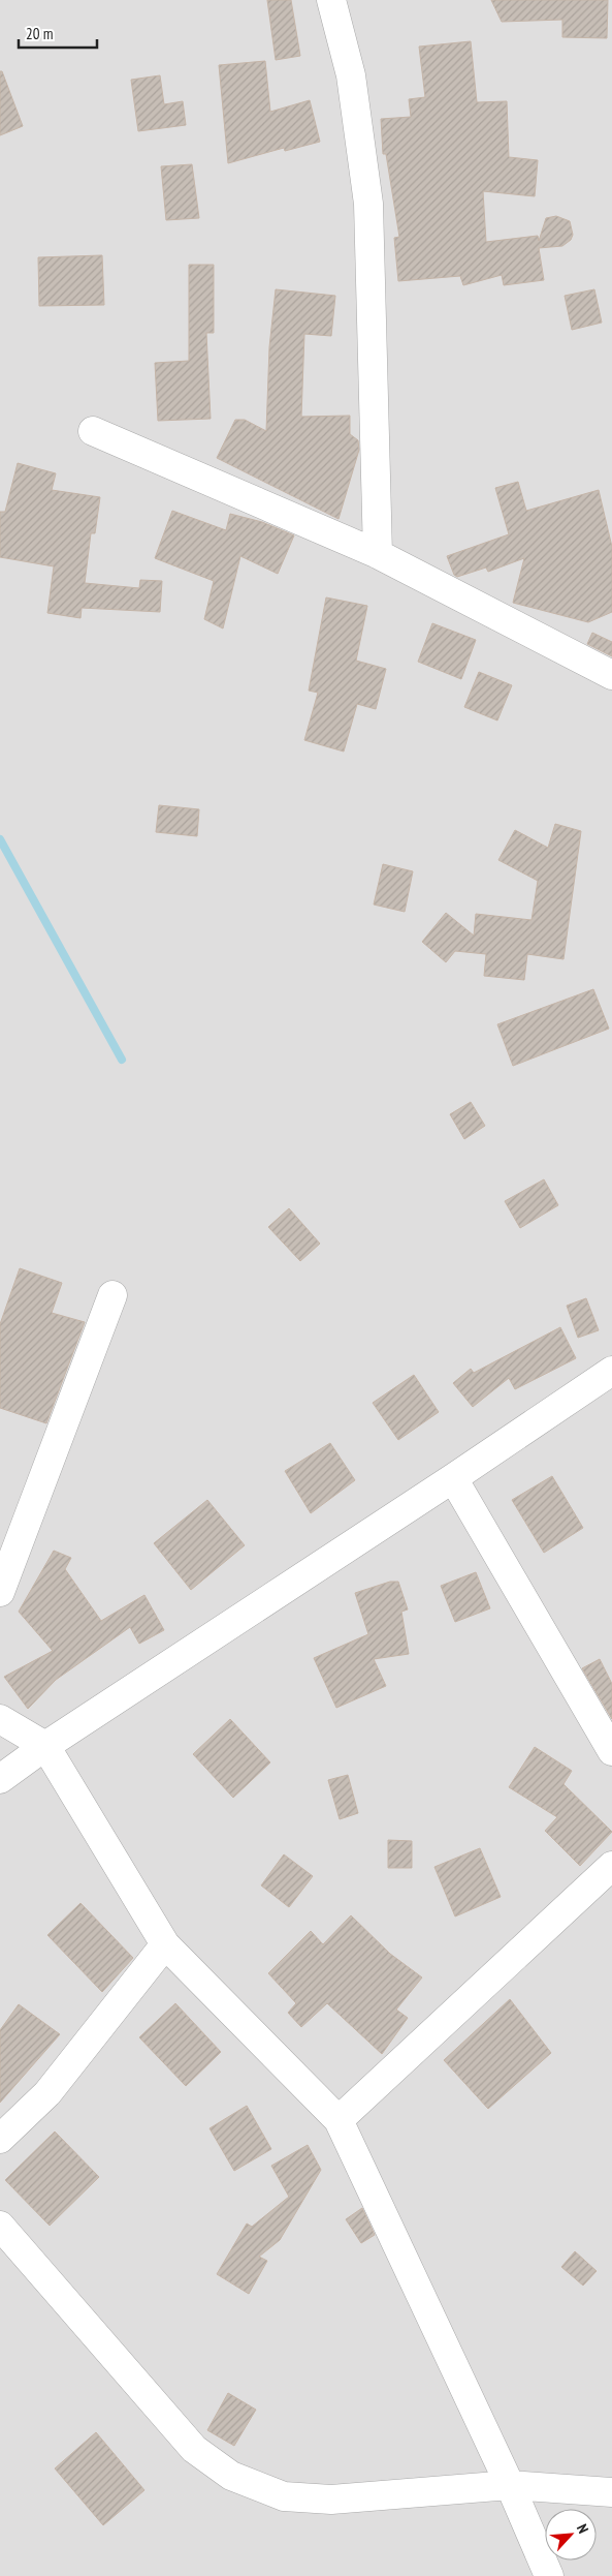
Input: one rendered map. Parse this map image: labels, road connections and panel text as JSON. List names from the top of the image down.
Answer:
{
  "scale_bar": "20 m",
  "north": "top right"
}
